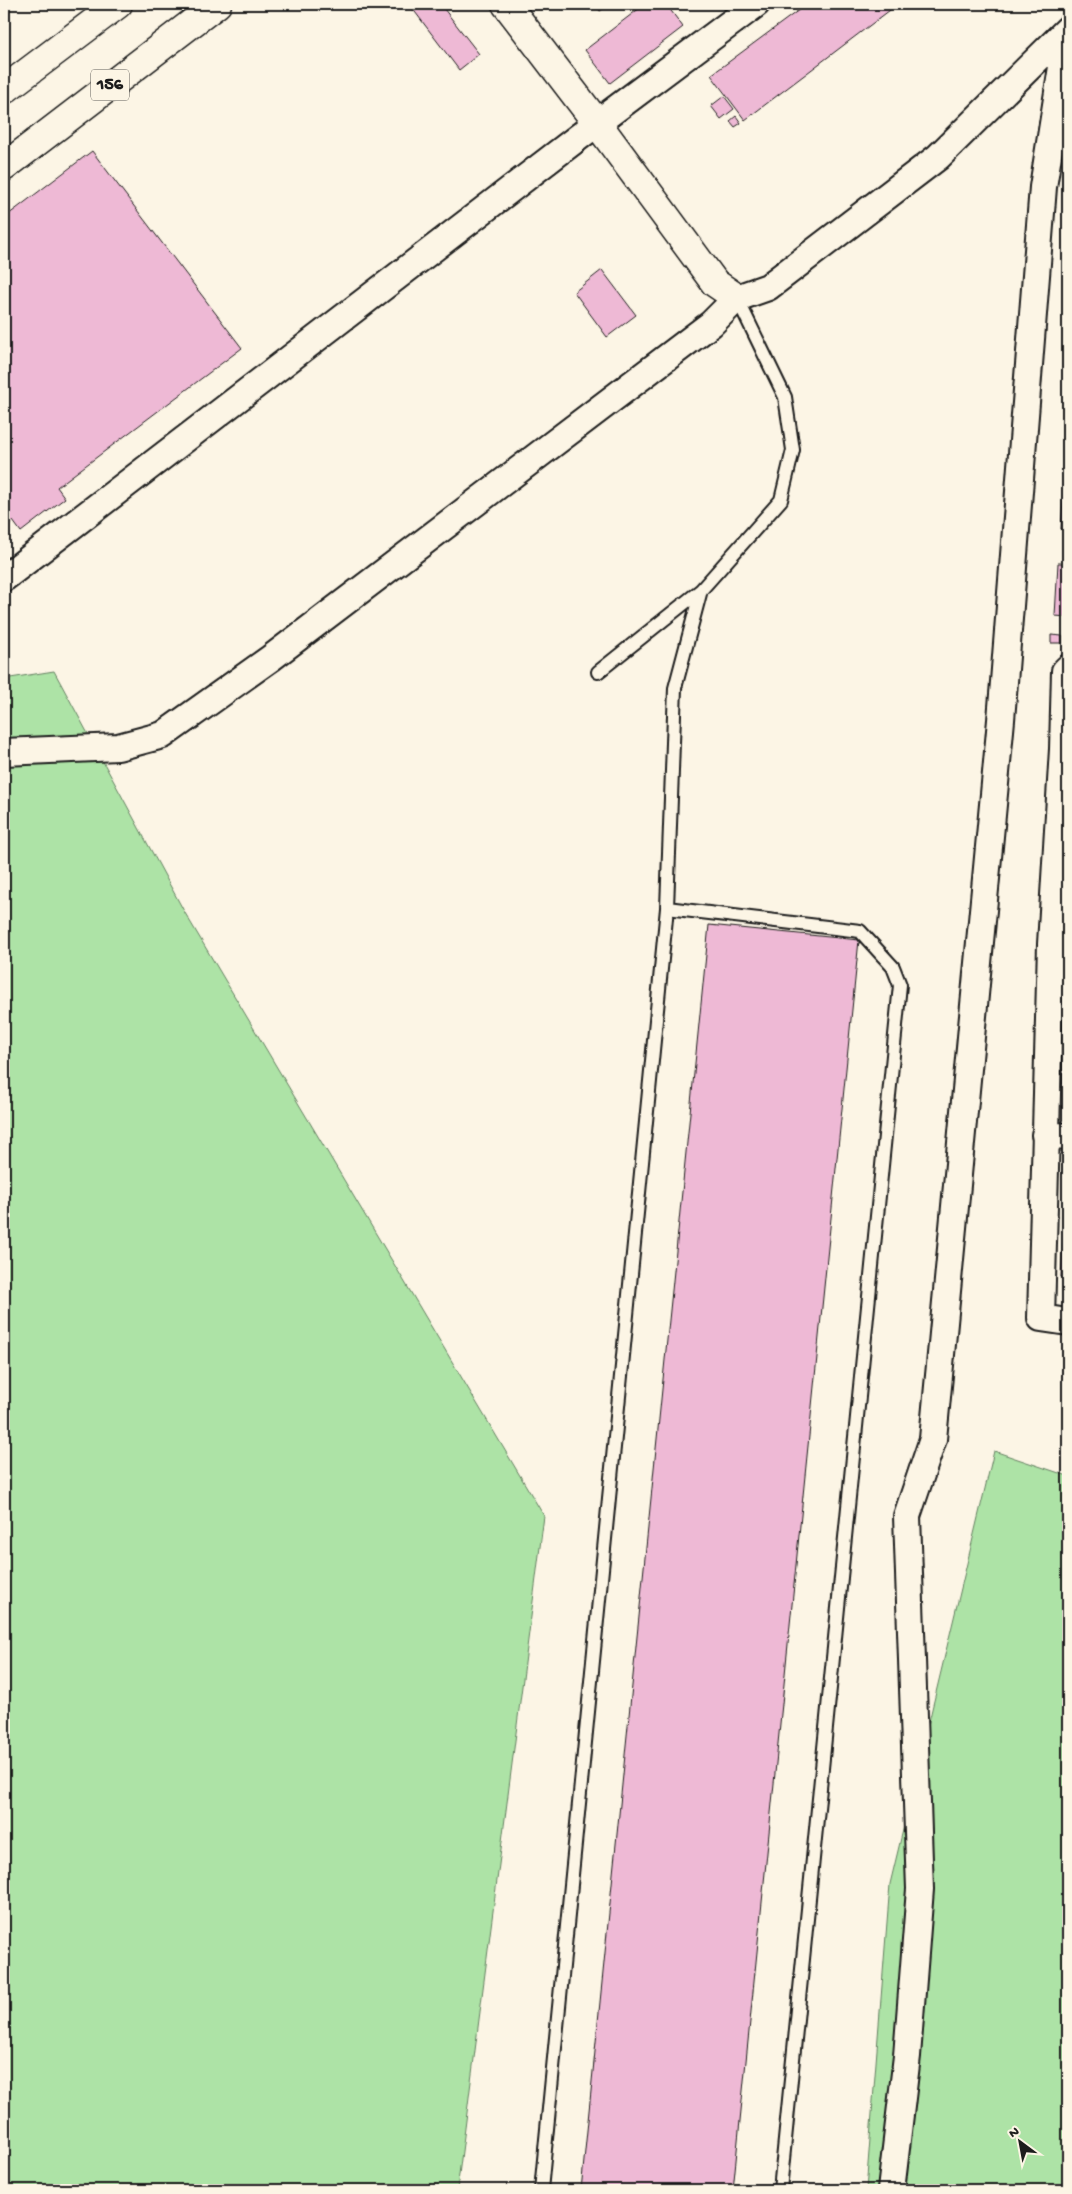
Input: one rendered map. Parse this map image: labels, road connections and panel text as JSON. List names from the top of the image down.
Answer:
{
  "streets": {
    "main road": ["156"]
  },
  "north": "top left"
}
